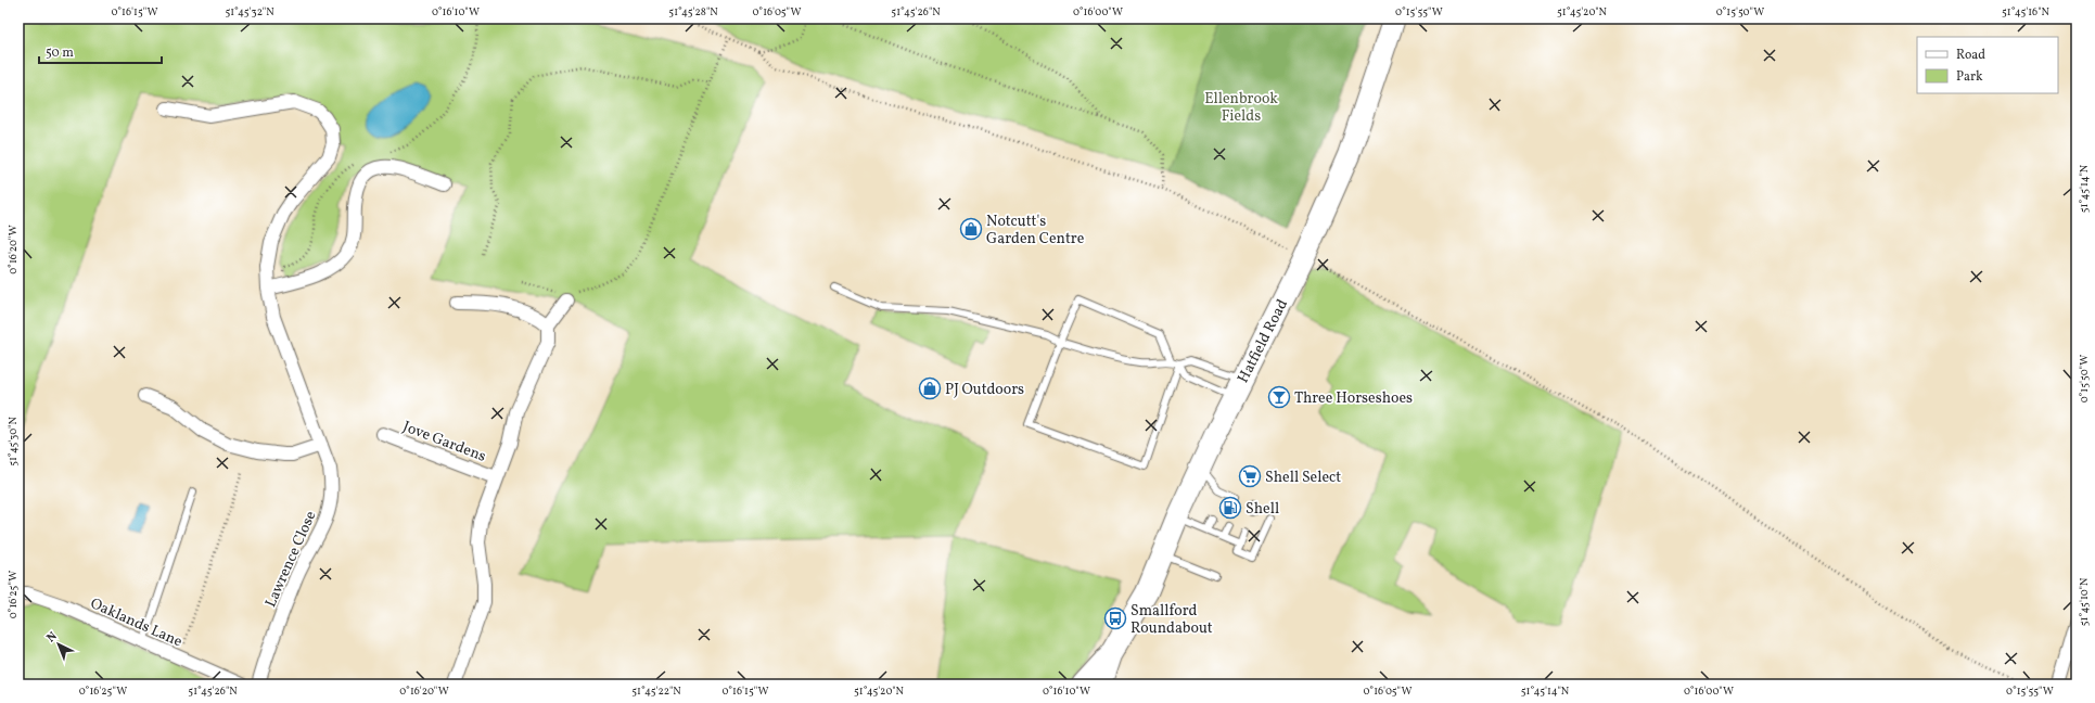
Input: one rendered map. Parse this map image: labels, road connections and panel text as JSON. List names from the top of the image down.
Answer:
{
  "streets": {
    "main road": ["Hatfield Road"],
    "street": ["Jove Gardens", "Lawrence Close", "Oaklands Lane"]
  },
  "parks": ["Ellenbrook Fields"],
  "places": {
    "shop": ["Notcutt's Garden Centre", "PJ Outdoors"],
    "bar": ["Three Horseshoes"],
    "supermarket": ["Shell Select"],
    "fuel station": ["Shell"],
    "bus stop": ["Smallford Roundabout"]
  },
  "legend": ["Road", "Park"],
  "scale_bar": "50 m",
  "north": "top left",
  "coordinates": [
    "0°16'15\"W",
    "51°45'32\"N",
    "0°16'10\"W",
    "51°45'28\"N",
    "0°16'05\"W",
    "51°45'26\"N",
    "0°16'00\"W",
    "0°15'55\"W",
    "51°45'20\"N",
    "0°15'50\"W",
    "51°45'16\"N",
    "51°45'14\"N",
    "0°16'20\"W",
    "51°45'30\"N",
    "0°16'25\"W",
    "51°45'10\"N",
    "51°45'22\"N"
  ]
}
